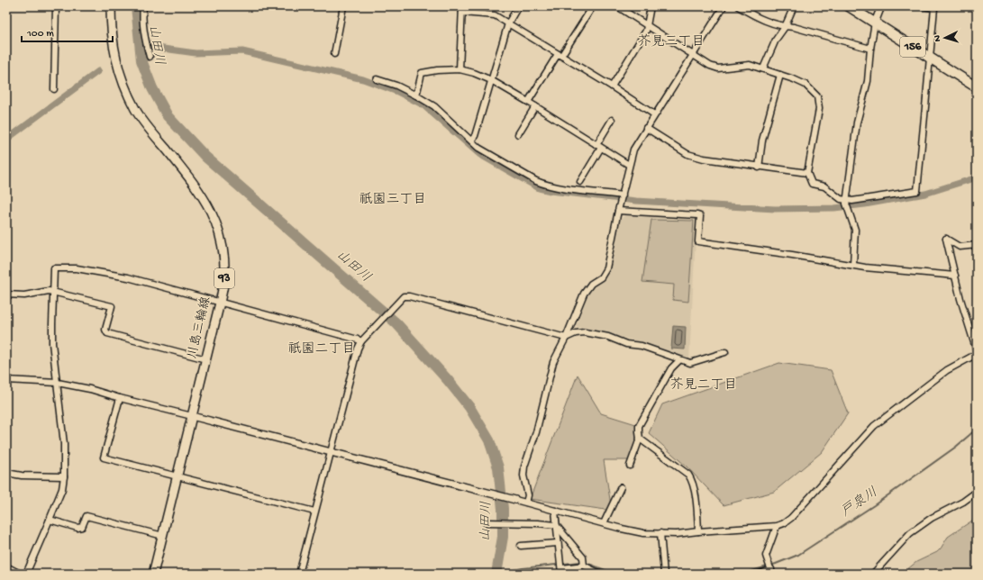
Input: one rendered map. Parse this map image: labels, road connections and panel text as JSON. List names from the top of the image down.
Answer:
{
  "streets": {
    "highway": ["156"],
    "main road": ["93", "川島三輪線"]
  },
  "districts": [
    "芥見三丁目",
    "祇園三丁目",
    "祇園二丁目",
    "芥見二丁目"
  ],
  "water": ["山田川", "戸泉川"],
  "scale_bar": "100 m",
  "north": "left"
}
